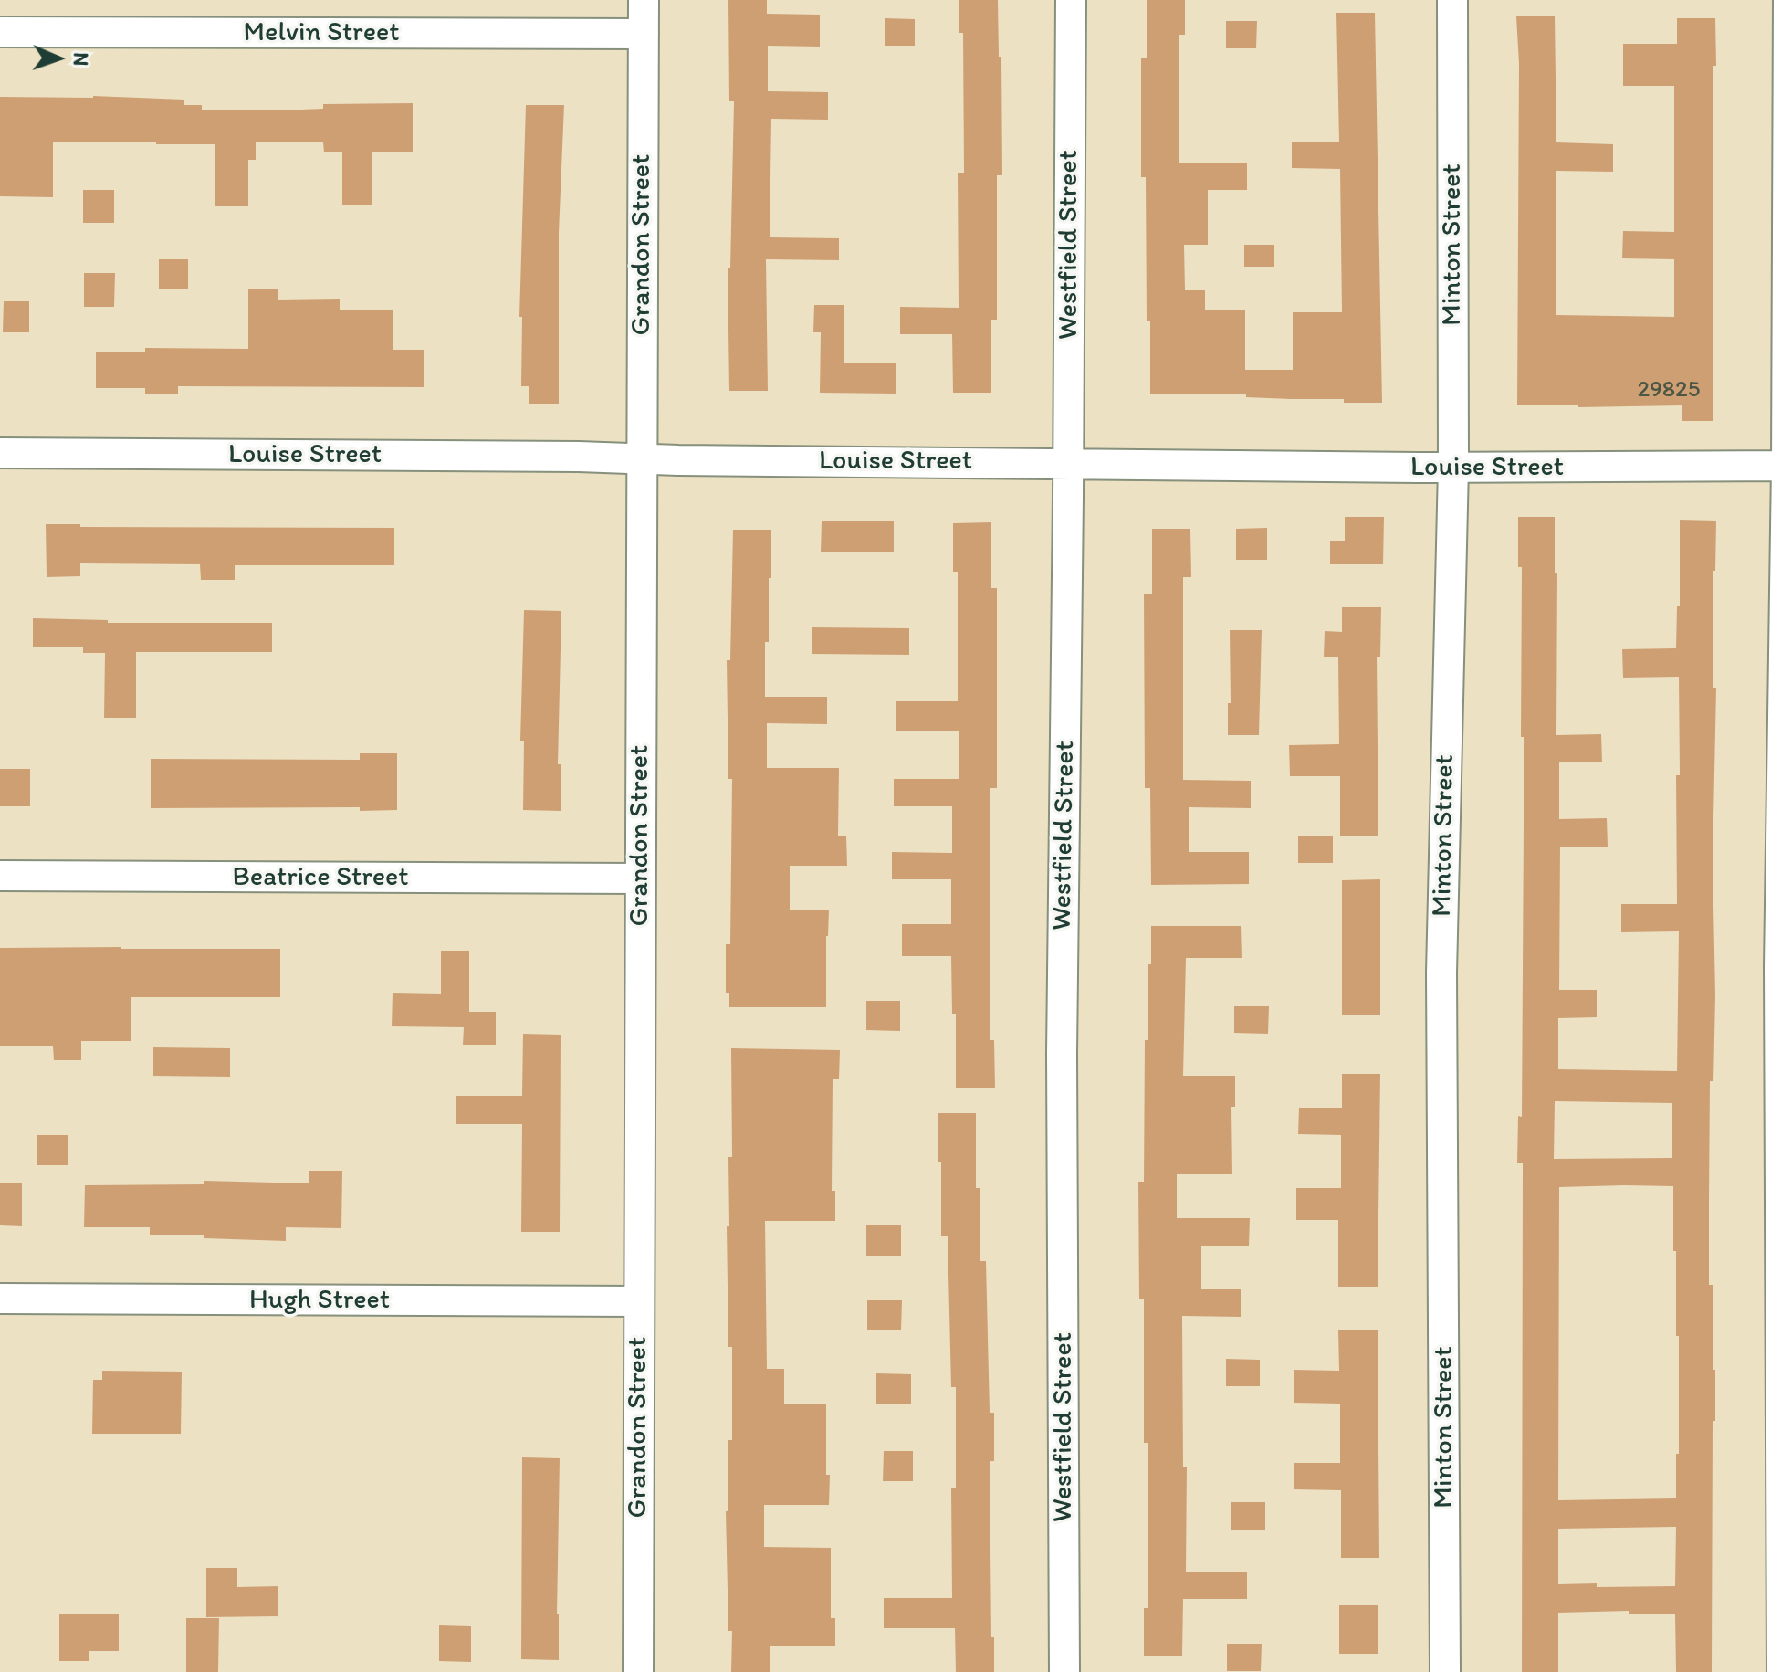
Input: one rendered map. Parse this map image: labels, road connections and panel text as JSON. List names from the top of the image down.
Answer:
{
  "streets": {
    "street": [
      "Melvin Street",
      "Grandon Street",
      "Westfield Street",
      "Minton Street",
      "Louise Street",
      "Beatrice Street",
      "Hugh Street"
    ]
  },
  "crossings": [
    ["Melvin Street", "Grandon Street"],
    ["Grandon Street", "Louise Street"],
    ["Grandon Street", "Beatrice Street"],
    ["Grandon Street", "Hugh Street"],
    ["Westfield Street", "Louise Street"],
    ["Minton Street", "Louise Street"]
  ],
  "house_numbers": ["29825"],
  "north": "right"
}
